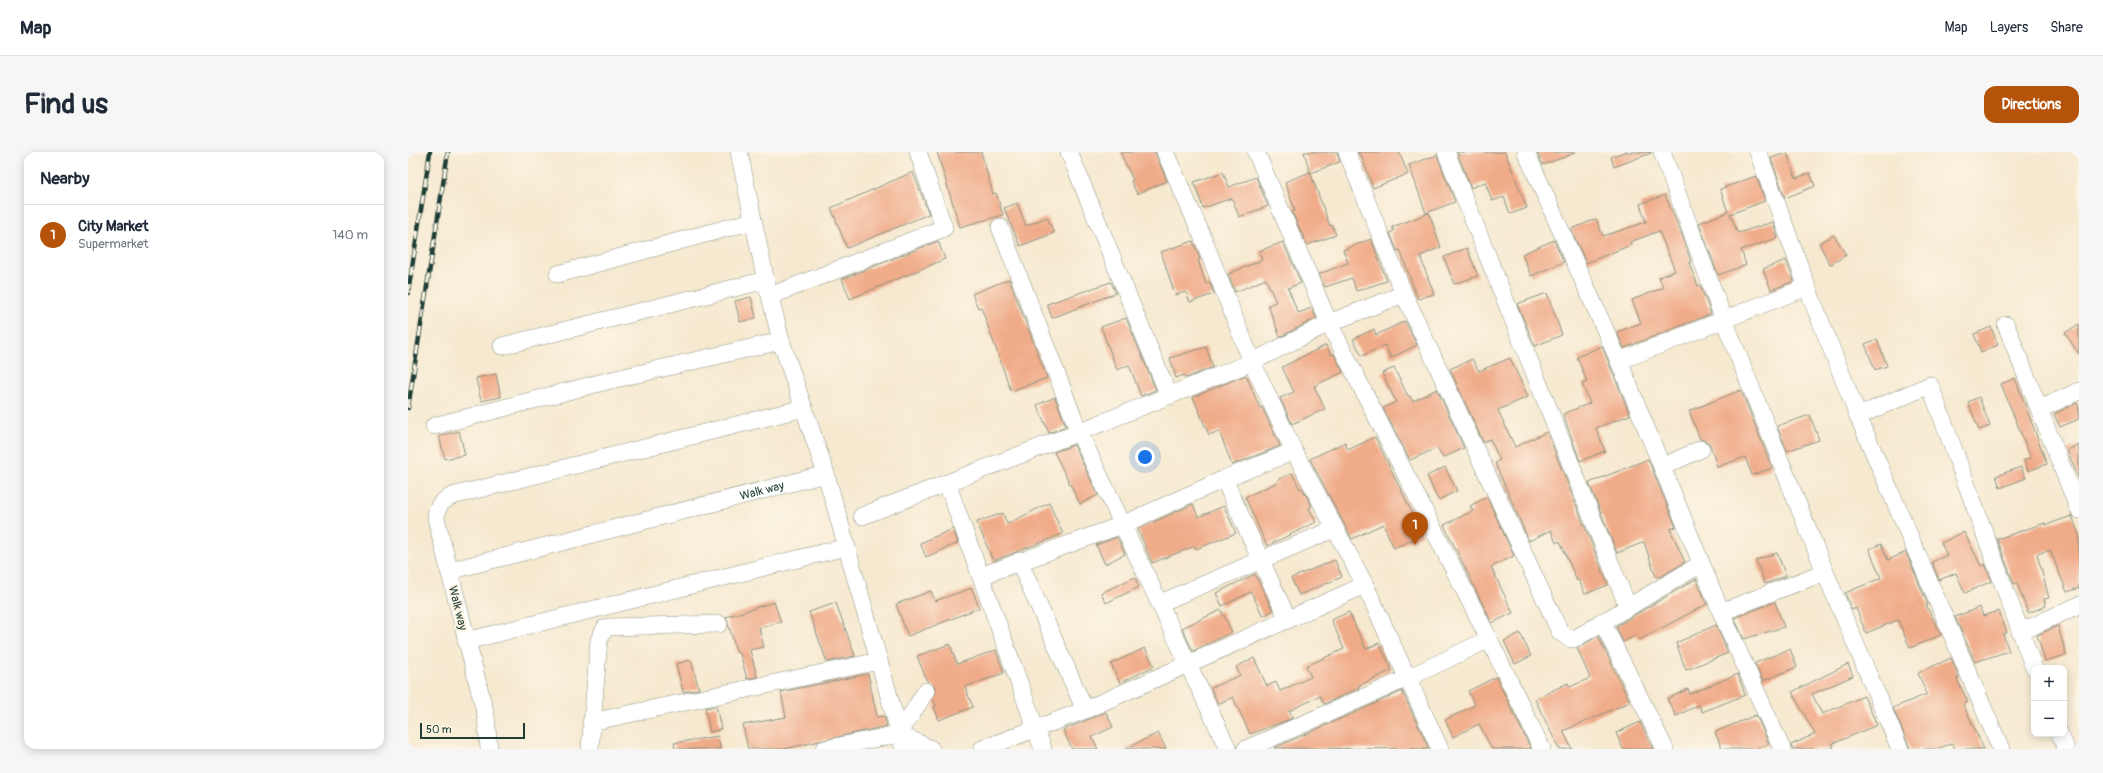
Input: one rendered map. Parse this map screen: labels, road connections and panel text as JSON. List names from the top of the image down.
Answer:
{
  "streets": {
    "street": ["Walk way"]
  },
  "scale_bar": "50 m",
  "page": {
    "header": "Map",
    "nav": ["Map", "Layers", "Share"],
    "buttons": "Directions",
    "title": "Find us",
    "heading": "Nearby",
    "list": [
      {
        "mark": "1",
        "name": "City Market",
        "note": "Supermarket",
        "value": "140 m"
      }
    ],
    "pins": "1",
    "map_buttons": ["+", "−"],
    "scale": "50 m"
  }
}
